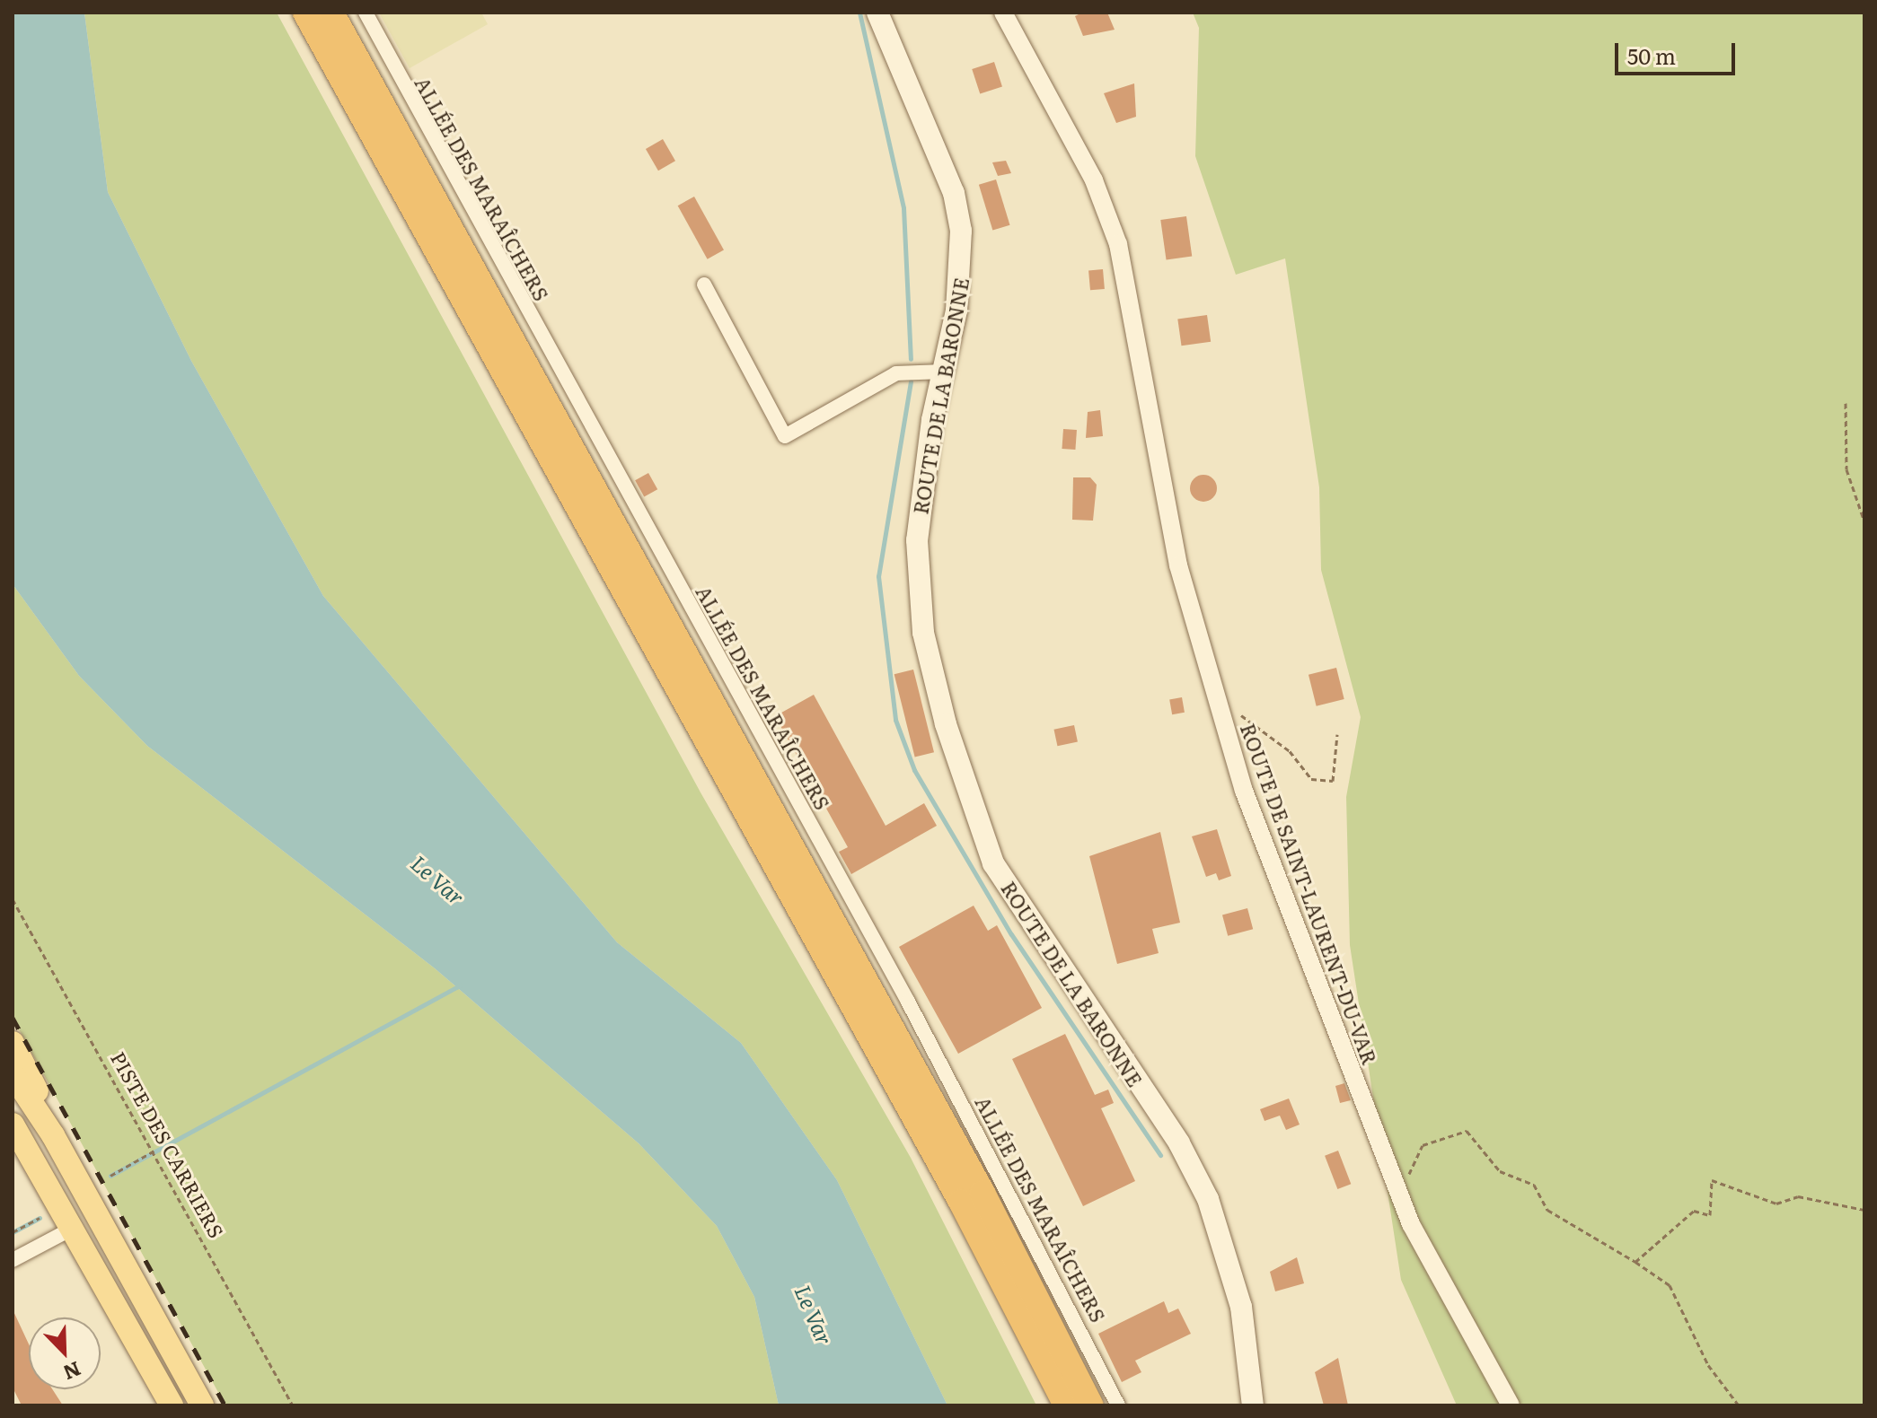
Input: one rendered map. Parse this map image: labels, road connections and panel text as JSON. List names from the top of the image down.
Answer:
{
  "streets": {
    "main road": ["ROUTE DE LA BARONNE"],
    "street": ["ALLÉE DES MARAÎCHERS", "ROUTE DE SAINT-LAURENT-DU-VAR"],
    "path": ["PISTE DES CARRIERS"]
  },
  "water": ["Le Var"],
  "scale_bar": "50 m",
  "north": "bottom right"
}
